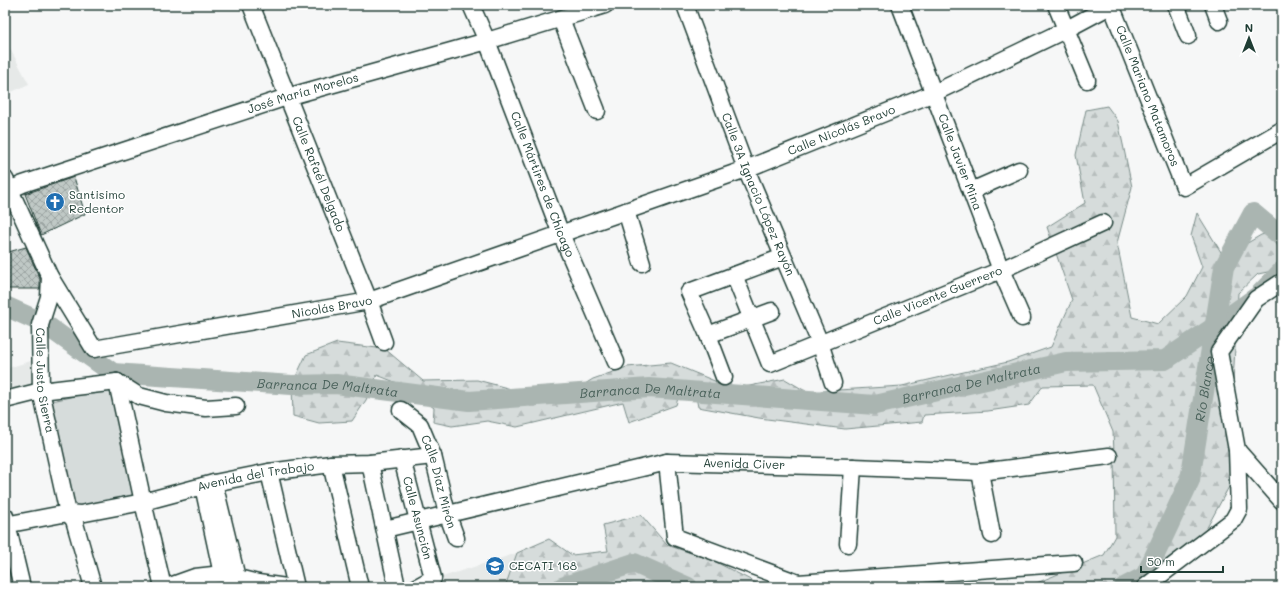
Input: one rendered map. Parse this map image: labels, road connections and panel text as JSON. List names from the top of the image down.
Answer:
{
  "streets": {
    "street": [
      "José María Morelos",
      "Calle Mariano Matamoros",
      "Calle Nicolás Bravo",
      "Calle Javier Mina",
      "Calle Rafaél Delgado",
      "Calle Mártires de Chicago",
      "Calle 3A Ignacio López Rayón",
      "Calle Vicente Guerrero",
      "Nicolás Bravo",
      "Calle Justo Sierra",
      "Avenida Civer",
      "Avenida del Trabajo",
      "Calle Díaz Mirón",
      "Calle Asunción"
    ]
  },
  "crossings": [
    ["José María Morelos", "Calle Rafaél Delgado"],
    ["José María Morelos", "Calle Mártires de Chicago"],
    ["José María Morelos", "Calle Justo Sierra"],
    ["Calle Mariano Matamoros", "Calle Nicolás Bravo"],
    ["Calle Nicolás Bravo", "Calle Javier Mina"],
    ["Calle Nicolás Bravo", "Calle Mártires de Chicago"],
    ["Calle Nicolás Bravo", "Calle 3A Ignacio López Rayón"],
    ["Calle Nicolás Bravo", "Nicolás Bravo"],
    ["Calle Javier Mina", "Calle Vicente Guerrero"],
    ["Calle Rafaél Delgado", "Nicolás Bravo"],
    ["Calle Mártires de Chicago", "Nicolás Bravo"],
    ["Calle 3A Ignacio López Rayón", "Calle Vicente Guerrero"],
    ["Nicolás Bravo", "Calle Justo Sierra"],
    ["Calle Justo Sierra", "Avenida del Trabajo"],
    ["Avenida Civer", "Calle Díaz Mirón"],
    ["Avenida Civer", "Calle Asunción"],
    ["Avenida del Trabajo", "Calle Díaz Mirón"],
    ["Avenida del Trabajo", "Calle Asunción"]
  ],
  "water": ["Barranca De Maltrata", "Río Blanco"],
  "places": {
    "church": ["Santisimo Redentor"],
    "school or university": ["CECATI 168"]
  },
  "scale_bar": "50 m",
  "north": "top"
}
